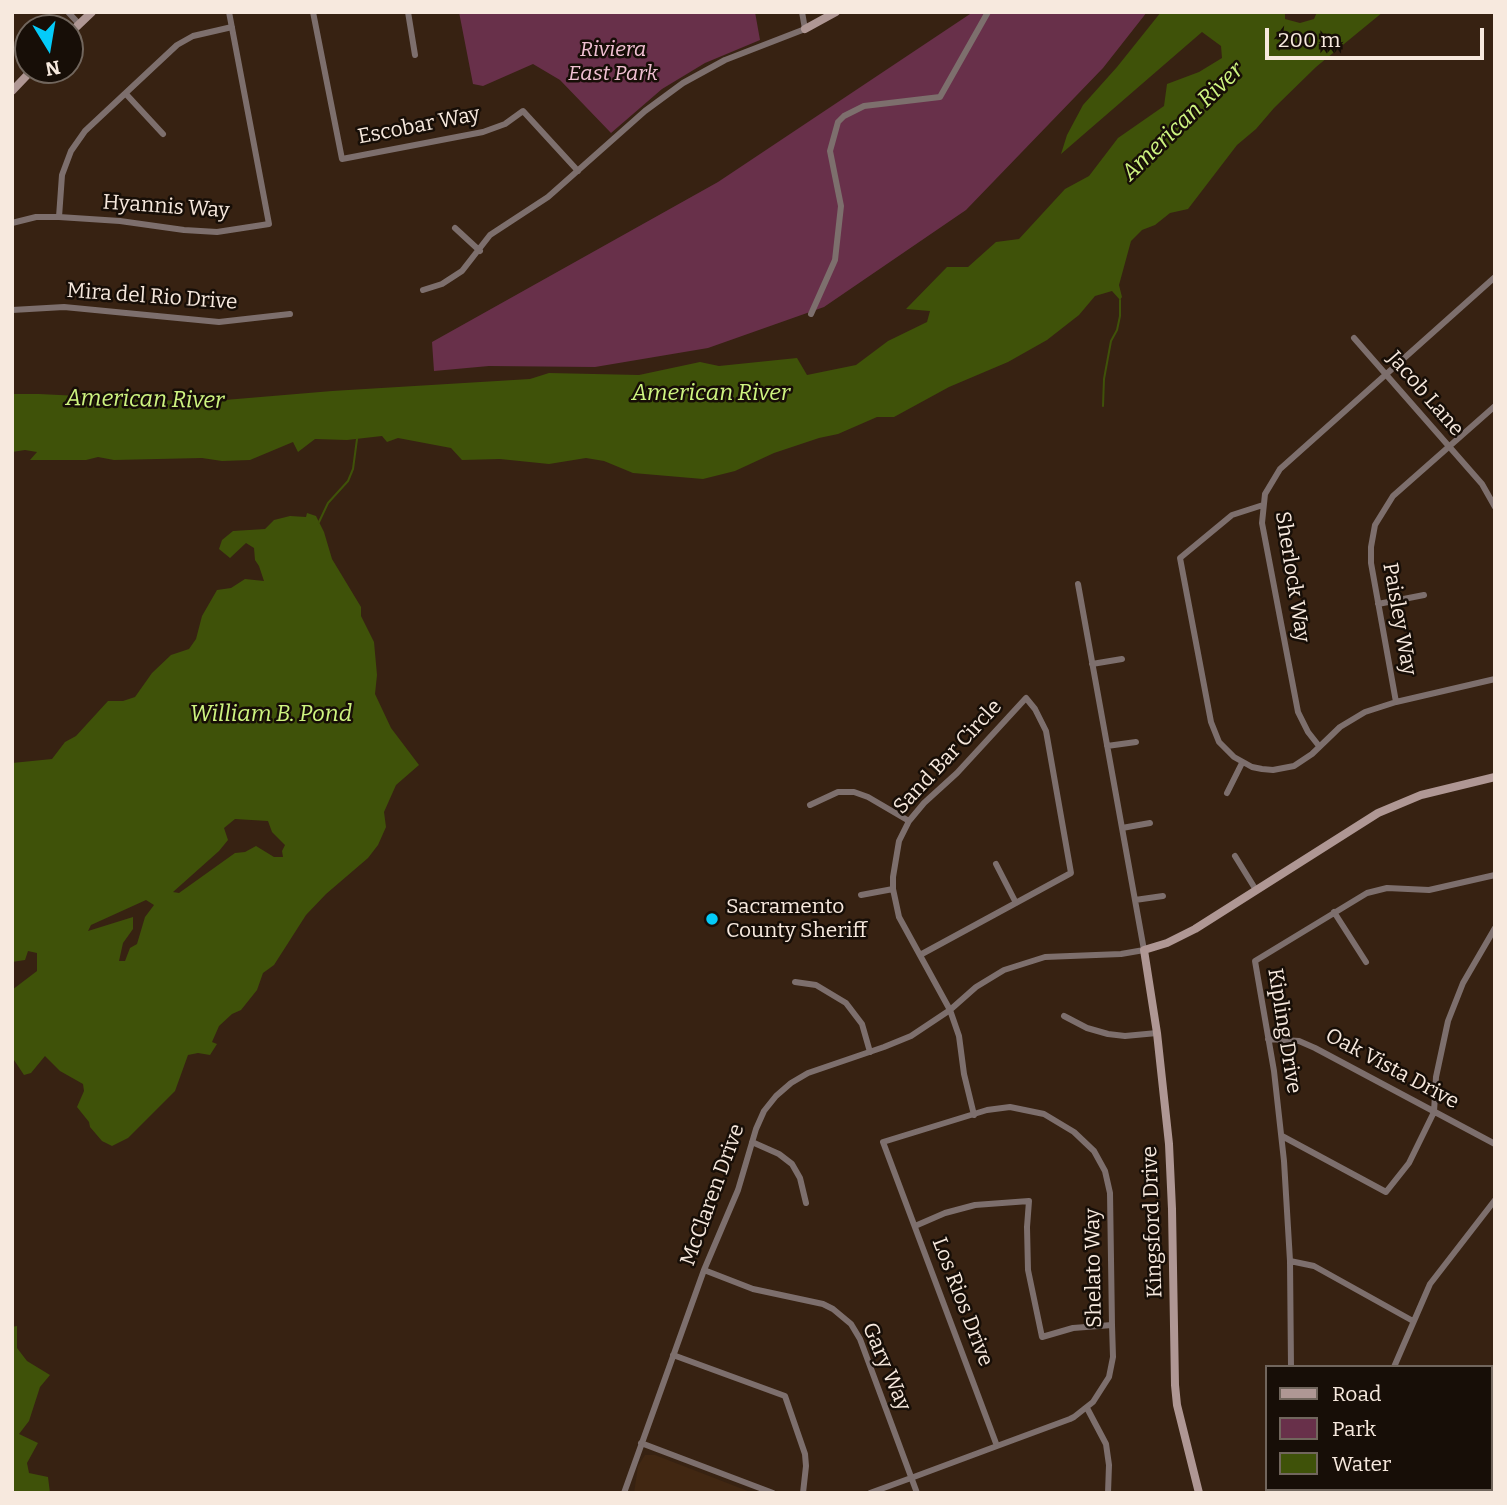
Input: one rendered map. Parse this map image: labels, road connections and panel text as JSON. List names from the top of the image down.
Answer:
{
  "streets": {
    "street": [
      "Escobar Way",
      "Hyannis Way",
      "Mira del Rio Drive",
      "Jacob Lane",
      "Sherlock Way",
      "Paisley Way",
      "Sand Bar Circle",
      "Kipling Drive",
      "Oak Vista Drive",
      "McClaren Drive",
      "Kingsford Drive",
      "Shelato Way",
      "Los Rios Drive",
      "Gary Way"
    ]
  },
  "crossings": [
    ["Jacob Lane", "Sherlock Way"],
    ["Jacob Lane", "Paisley Way"],
    ["Kipling Drive", "Oak Vista Drive"],
    ["McClaren Drive", "Kingsford Drive"],
    ["McClaren Drive", "Gary Way"],
    ["Shelato Way", "Los Rios Drive"],
    ["Shelato Way", "Gary Way"]
  ],
  "water": ["American River", "William B. Pond"],
  "parks": ["Riviera East Park"],
  "places": ["Sacramento County Sheriff"],
  "legend": ["Road", "Park", "Water"],
  "scale_bar": "200 m",
  "north": "bottom"
}
